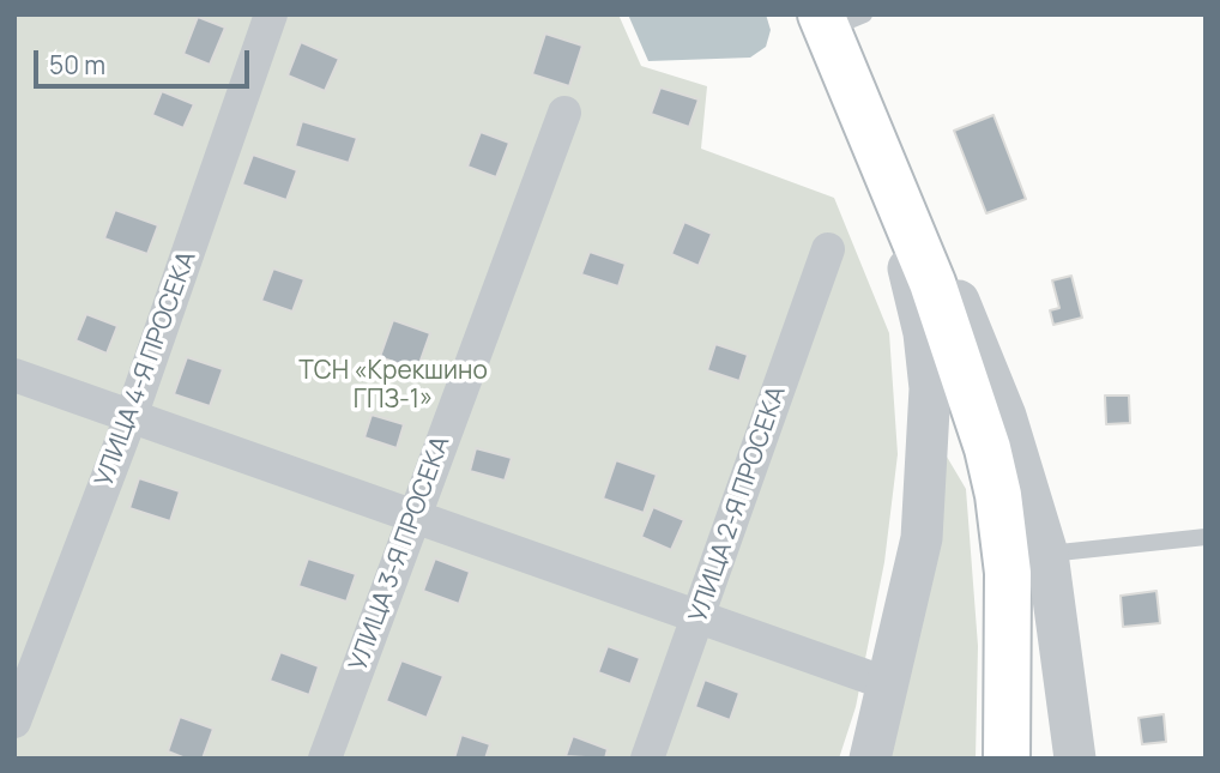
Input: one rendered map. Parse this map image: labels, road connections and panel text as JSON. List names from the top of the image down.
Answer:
{
  "streets": {
    "street": ["УЛИЦА 4-Я ПРОСЕКА", "УЛИЦА 2-Я ПРОСЕКА", "УЛИЦА 3-Я ПРОСЕКА"]
  },
  "parks": ["ТСН «Крекшино ГПЗ-1»"],
  "scale_bar": "50 m"
}
